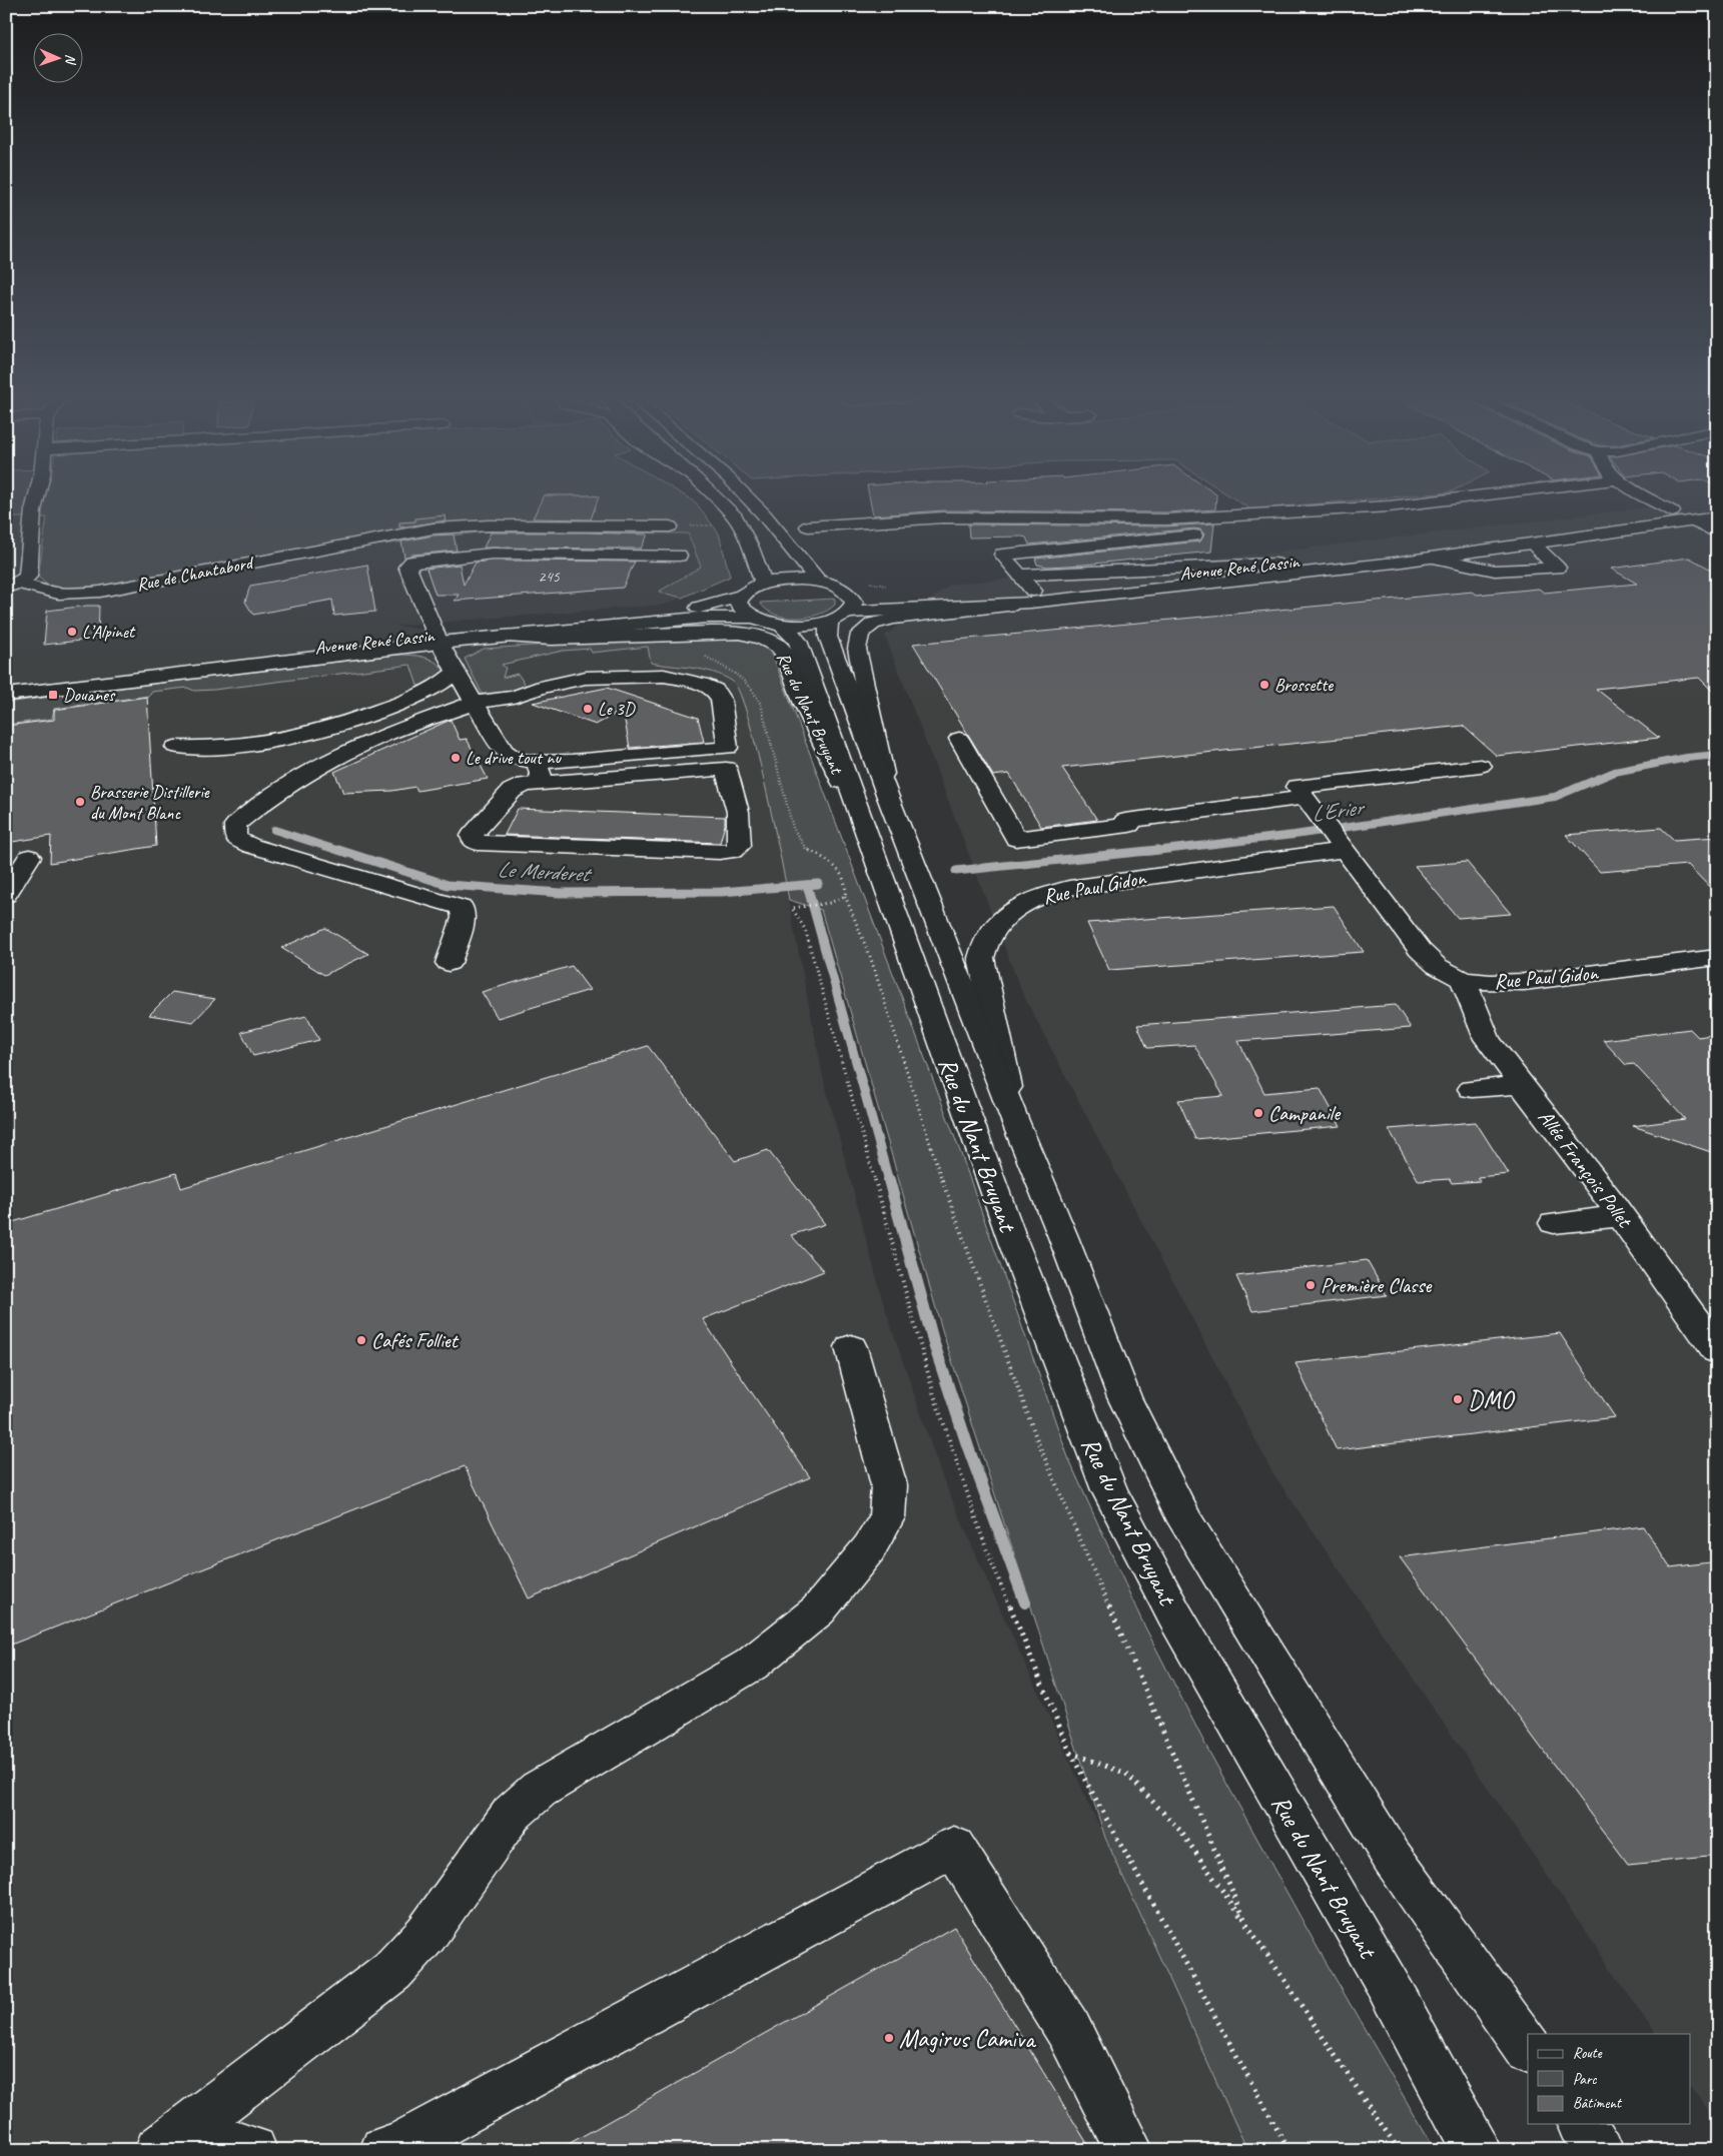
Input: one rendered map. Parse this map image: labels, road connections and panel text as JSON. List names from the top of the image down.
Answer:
{
  "streets": {
    "main road": [
      "Avenue René Cassin",
      "Rue de Chantabord",
      "Rue du Nant Bruyant",
      "Rue Paul Gidon",
      "Allée François Pollet"
    ]
  },
  "crossings": [
    ["Avenue René Cassin", "Rue du Nant Bruyant"],
    ["Rue du Nant Bruyant", "Rue Paul Gidon"],
    ["Rue Paul Gidon", "Allée François Pollet"]
  ],
  "water": ["L'Erier", "Le Merderet"],
  "places": {
    "other": [
      "L’Alpinet",
      "Brossette",
      "Le 3D",
      "Le drive tout nu",
      "Brasserie Distillerie du Mont Blanc",
      "Campanile",
      "Première Classe",
      "Cafés Folliet",
      "DMO",
      "Magirus Camiva"
    ],
    "transit": ["Douanes"]
  },
  "house_numbers": ["245"],
  "legend": ["Route", "Parc", "Bâtiment"],
  "north": "right"
}
